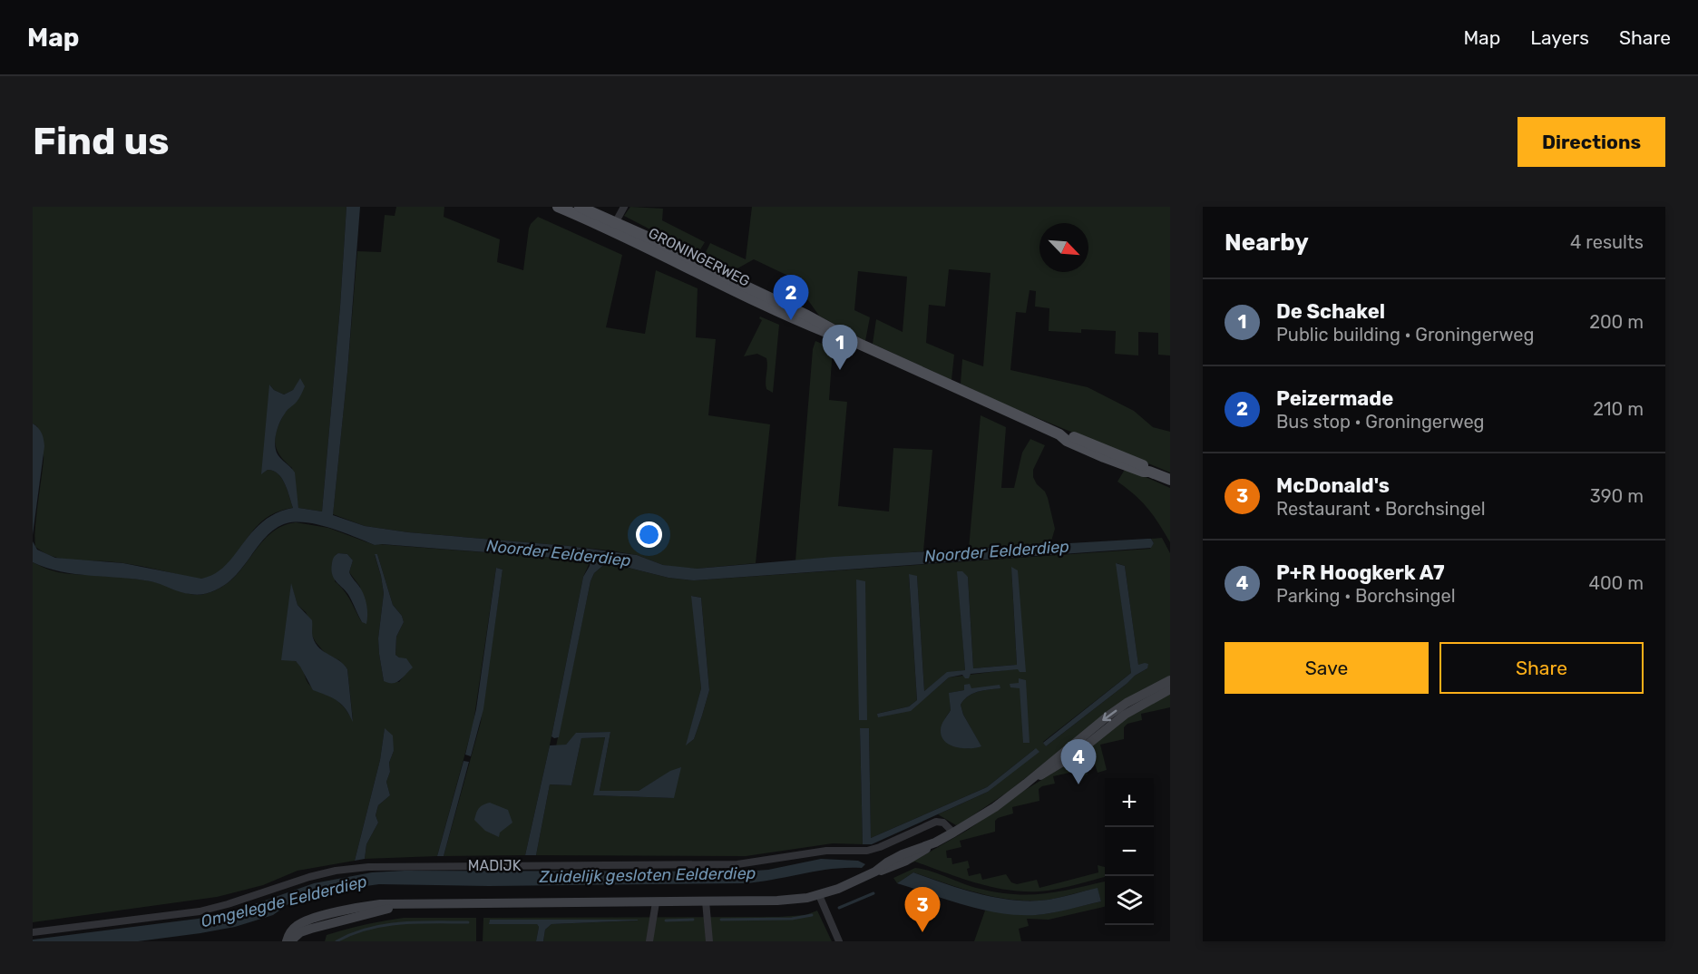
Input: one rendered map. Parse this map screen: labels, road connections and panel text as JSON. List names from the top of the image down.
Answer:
{
  "streets": {
    "main road": ["GRONINGERWEG"],
    "street": ["MADIJK"]
  },
  "water": ["Noorder Eelderdiep", "Zuidelijk gesloten Eelderdiep", "Omgelegde Eelderdiep"],
  "north": "bottom right",
  "page": {
    "header": "Map",
    "nav": ["Map", "Layers", "Share"],
    "buttons": [
      "Directions",
      ["Save", "Share"]
    ],
    "title": "Find us",
    "heading": ["Nearby", "4 results"],
    "pins": [
      "2",
      "1",
      "4",
      "3"
    ],
    "list": [
      {
        "mark": "1",
        "name": "De Schakel",
        "note": "Public building · Groningerweg",
        "value": "200 m"
      },
      {
        "mark": "2",
        "name": "Peizermade",
        "note": "Bus stop · Groningerweg",
        "value": "210 m"
      },
      {
        "mark": "3",
        "name": "McDonald's",
        "note": "Restaurant · Borchsingel",
        "value": "390 m"
      },
      {
        "mark": "4",
        "name": "P+R Hoogkerk A7",
        "note": "Parking · Borchsingel",
        "value": "400 m"
      }
    ],
    "map_buttons": ["+", "−"]
  }
}
